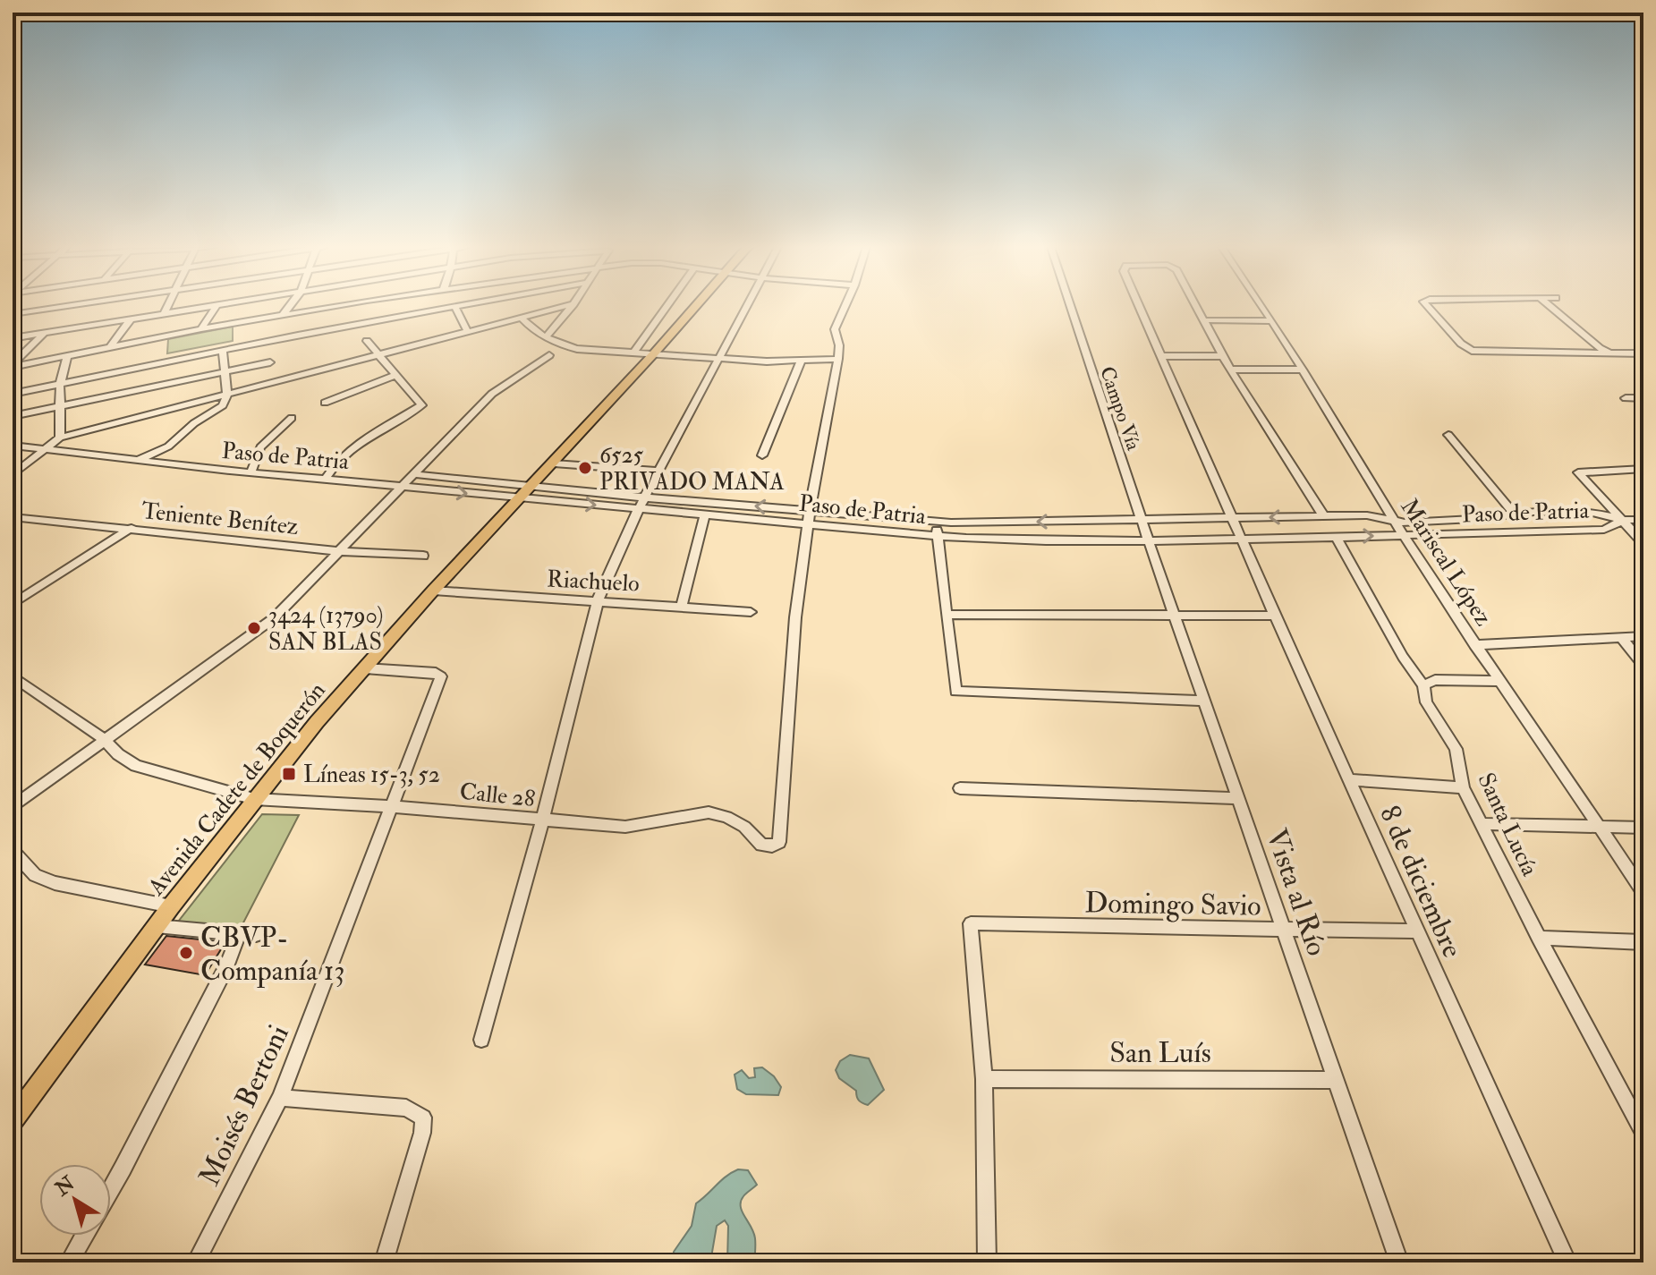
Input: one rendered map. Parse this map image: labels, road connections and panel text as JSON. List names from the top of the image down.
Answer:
{
  "streets": {
    "main road": ["Avenida Cadete de Boquerón"],
    "street": [
      "Campo Vía",
      "Paso de Patria",
      "Teniente Benítez",
      "Mariscal López",
      "Riachuelo",
      "Calle 28",
      "Santa Lucía",
      "8 de diciembre",
      "Vista al Río",
      "Domingo Savio",
      "San Luís",
      "Moisés Bertoni"
    ]
  },
  "crossings": [
    ["Campo Vía", "Paso de Patria"],
    ["Campo Vía", "Vista al Río"],
    ["Paso de Patria", "Mariscal López"],
    ["Paso de Patria", "Avenida Cadete de Boquerón"],
    ["Paso de Patria", "Calle 28"],
    ["Paso de Patria", "8 de diciembre"],
    ["Paso de Patria", "Vista al Río"],
    ["Riachuelo", "Avenida Cadete de Boquerón"],
    ["Avenida Cadete de Boquerón", "Calle 28"],
    ["Avenida Cadete de Boquerón", "Moisés Bertoni"],
    ["Calle 28", "Moisés Bertoni"],
    ["8 de diciembre", "Domingo Savio"],
    ["Vista al Río", "Domingo Savio"],
    ["Vista al Río", "San Luís"],
    ["Domingo Savio", "San Luís"]
  ],
  "places": {
    "other": ["6525 PRIVADO MANA", "3424 (13790) SAN BLAS", "CBVP- Companía 13"],
    "transit": ["Líneas 15-3, 52"]
  },
  "north": "top left"
}
